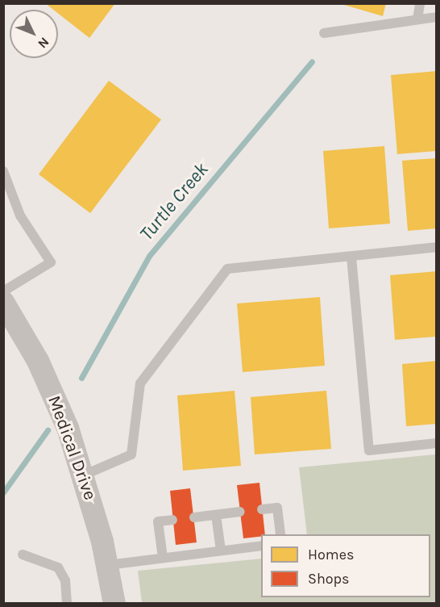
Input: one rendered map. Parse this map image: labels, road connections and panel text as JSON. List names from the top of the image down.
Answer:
{
  "streets": {
    "street": ["Medical Drive"]
  },
  "water": ["Turtle Creek"],
  "legend": ["Homes", "Shops"],
  "north": "bottom right"
}
